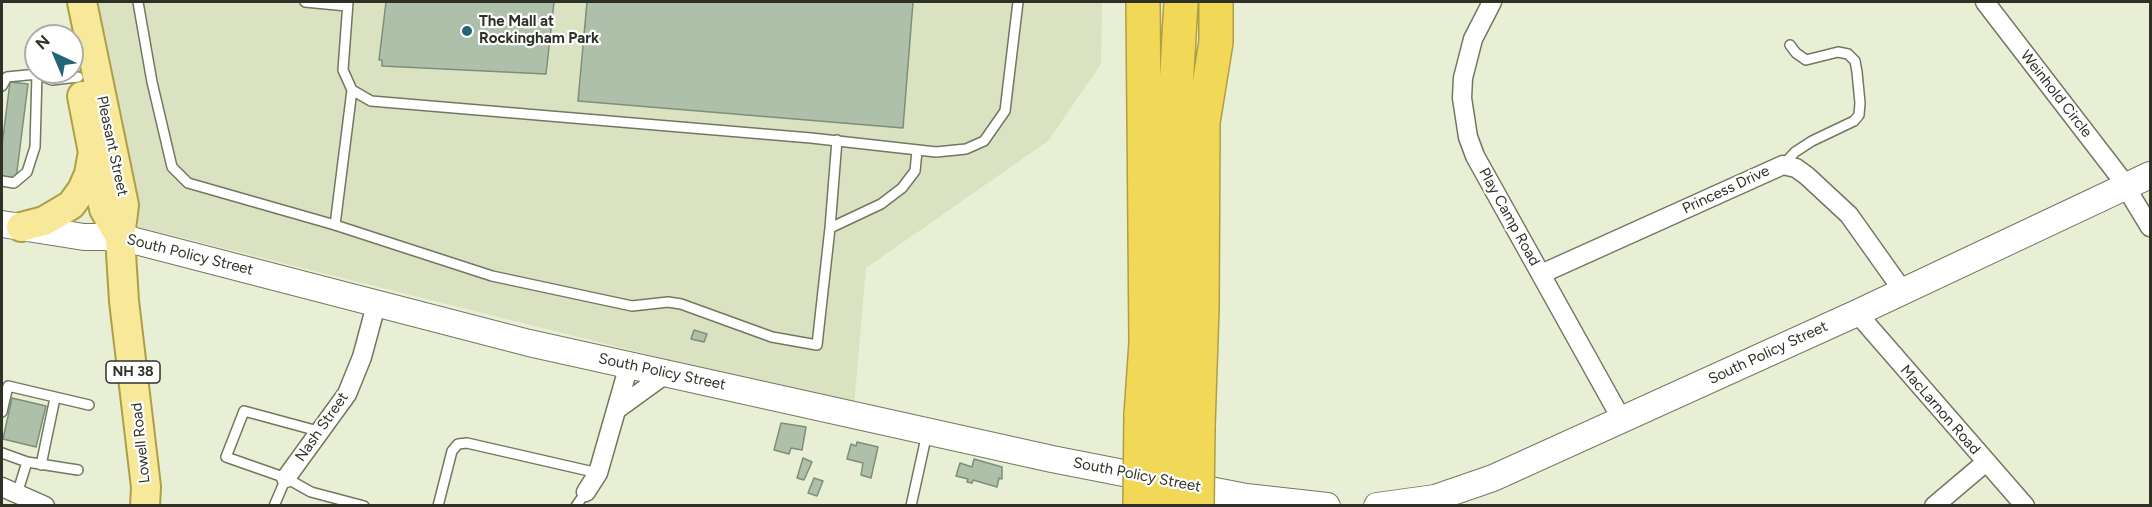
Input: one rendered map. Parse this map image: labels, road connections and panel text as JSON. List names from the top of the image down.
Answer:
{
  "streets": {
    "main road": ["Pleasant Street", "NH 38", "Lowell Road"],
    "street": [
      "Weinhold Circle",
      "Princess Drive",
      "Play Camp Road",
      "South Policy Street",
      "MacLarnon Road",
      "Nash Street"
    ]
  },
  "crossings": [
    ["Weinhold Circle", "South Policy Street"],
    ["Pleasant Street", "South Policy Street"],
    ["Pleasant Street", "Lowell Road"],
    ["Princess Drive", "Play Camp Road"],
    ["Princess Drive", "South Policy Street"],
    ["Play Camp Road", "South Policy Street"],
    ["South Policy Street", "MacLarnon Road"],
    ["South Policy Street", "Nash Street"],
    ["South Policy Street", "Lowell Road"]
  ],
  "places": ["The Mall at Rockingham Park"],
  "north": "top left"
}
